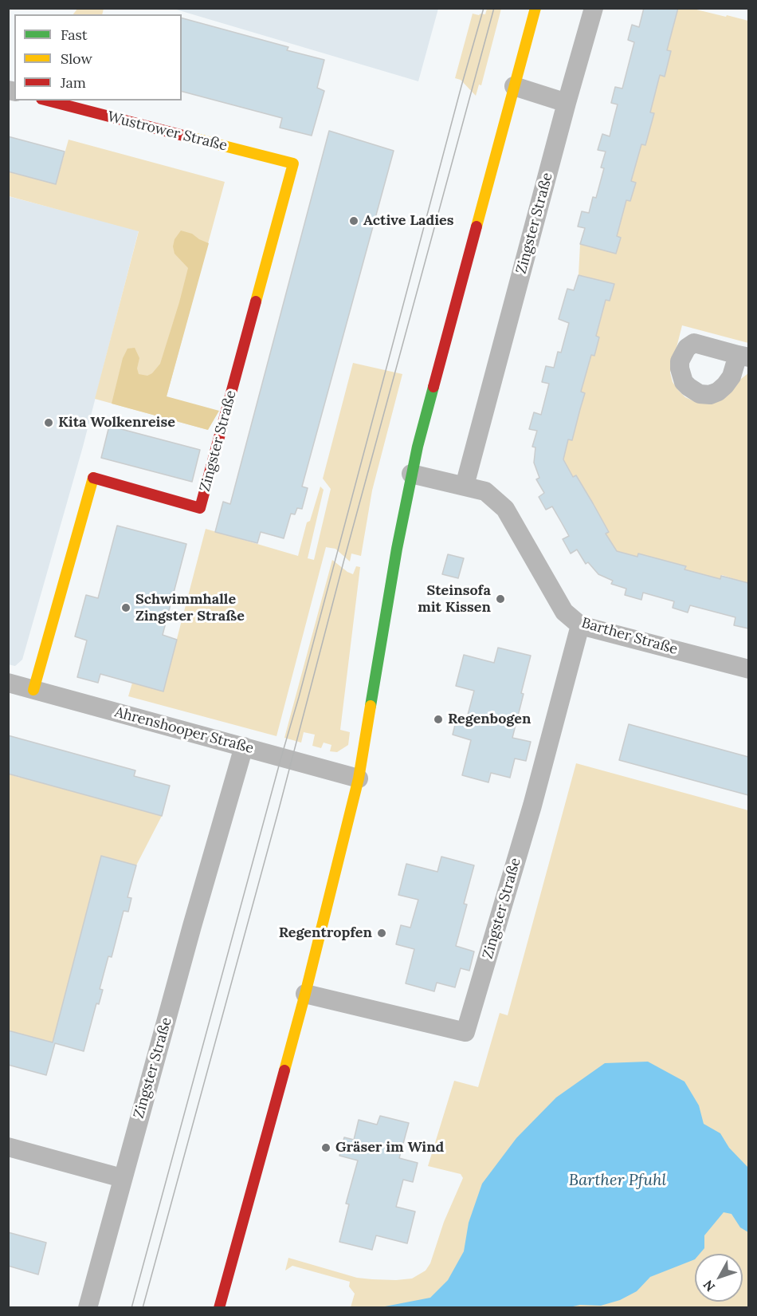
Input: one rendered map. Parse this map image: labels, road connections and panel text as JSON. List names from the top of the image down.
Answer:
{
  "streets": {
    "street": [
      "Wustrower Straße",
      "Zingster Straße",
      "Barther Straße",
      "Ahrenshooper Straße"
    ]
  },
  "crossings": [
    ["Wustrower Straße", "Zingster Straße"],
    ["Zingster Straße", "Barther Straße"],
    ["Zingster Straße", "Ahrenshooper Straße"]
  ],
  "water": ["Barther Pfuhl"],
  "places": [
    "Active Ladies",
    "Kita Wolkenreise",
    "Steinsofa mit Kissen",
    "Schwimmhalle Zingster Straße",
    "Regenbogen",
    "Regentropfen",
    "Gräser im Wind"
  ],
  "legend": ["Fast", "Slow", "Jam"],
  "north": "bottom left"
}
